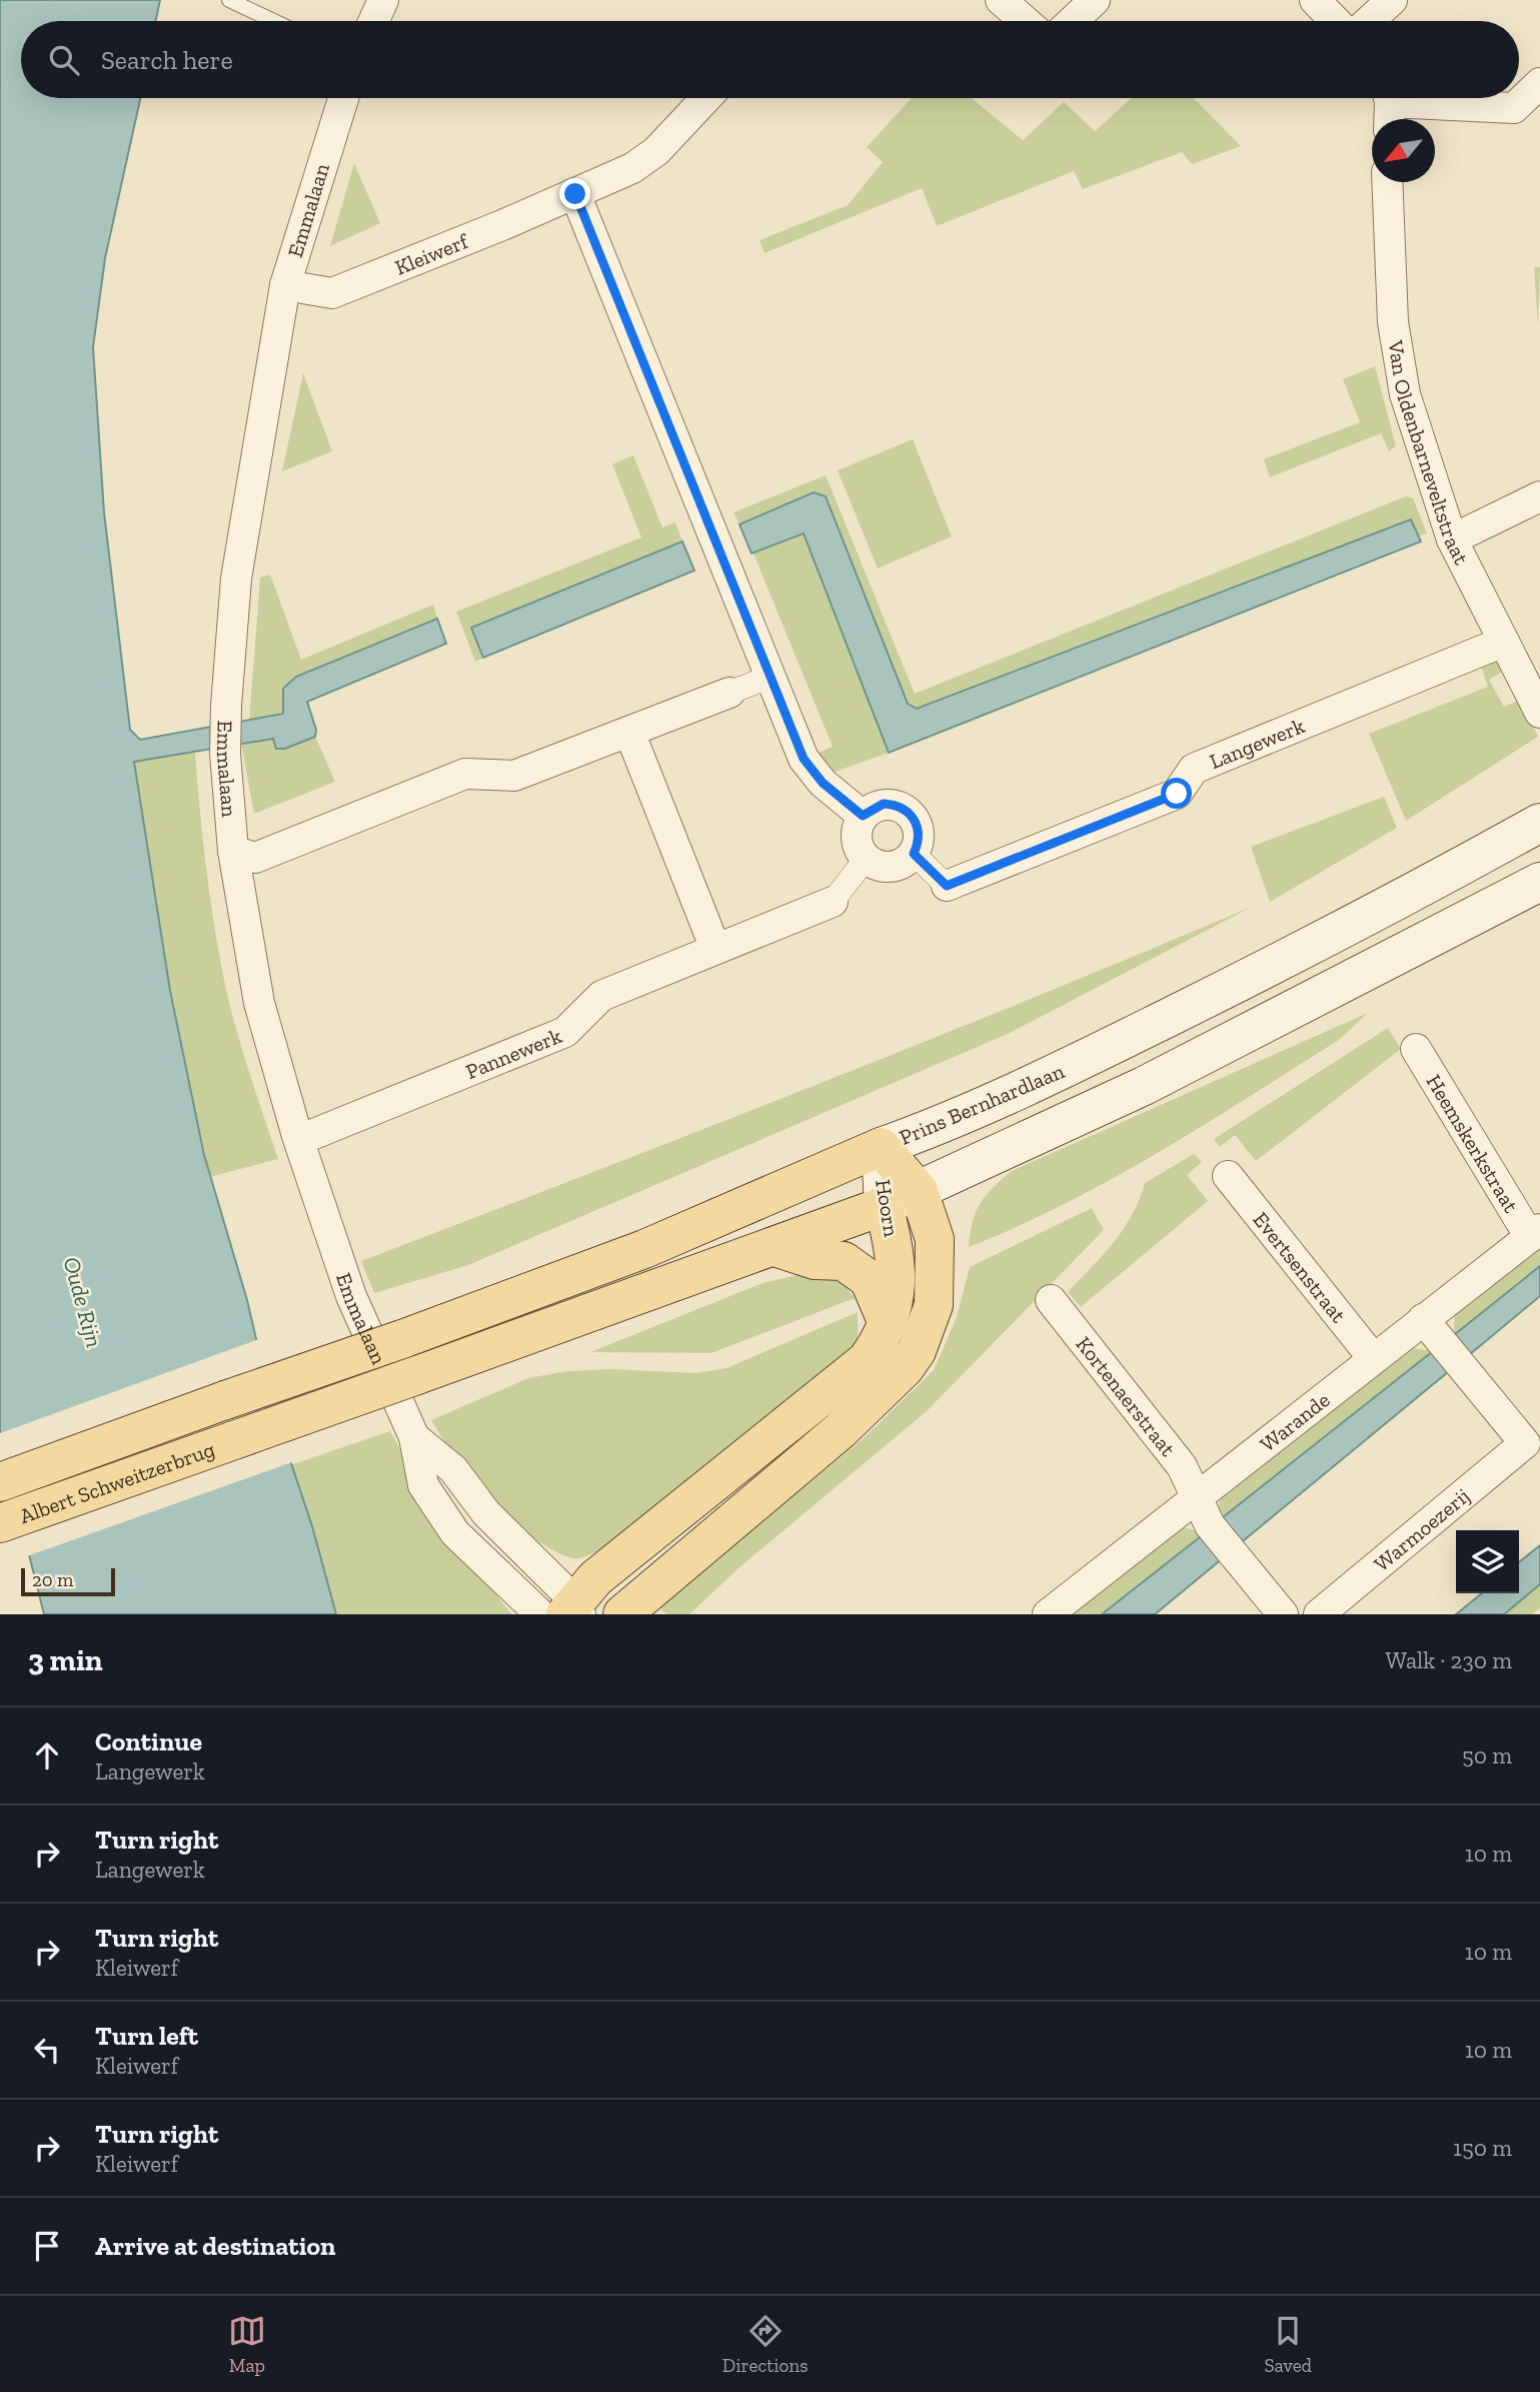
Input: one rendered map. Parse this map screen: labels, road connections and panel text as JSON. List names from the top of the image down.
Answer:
{
  "streets": {
    "main road": ["Prins Bernhardlaan", "Hoorn", "Albert Schweitzerbrug"],
    "street": [
      "Emmalaan",
      "Kleiwerf",
      "Van Oldenbarneveltstraat",
      "Langewerk",
      "Pannewerk",
      "Heemskerkstraat",
      "Evertsenstraat",
      "Kortenaerstraat",
      "Warande",
      "Warmoezerij"
    ]
  },
  "crossings": [
    ["Emmalaan", "Kleiwerf"],
    ["Emmalaan", "Pannewerk"],
    ["Emmalaan", "Hoorn"],
    ["Van Oldenbarneveltstraat", "Langewerk"],
    ["Langewerk", "Pannewerk"],
    ["Prins Bernhardlaan", "Hoorn"],
    ["Prins Bernhardlaan", "Albert Schweitzerbrug"],
    ["Heemskerkstraat", "Warande"],
    ["Evertsenstraat", "Warande"],
    ["Kortenaerstraat", "Warande"],
    ["Warande", "Warmoezerij"]
  ],
  "water": ["Oude Rijn"],
  "scale_bar": "20 m",
  "north": "bottom left",
  "page": {
    "search": "Search here",
    "scale": "20 m",
    "heading": ["3 min", "Walk · 230 m"],
    "list": [
      ["Continue", "Langewerk", "50 m"],
      ["Turn right", "Langewerk", "10 m"],
      ["Turn right", "Kleiwerf", "10 m"],
      ["Turn left", "Kleiwerf", "10 m"],
      ["Turn right", "Kleiwerf", "150 m"],
      "Arrive at destination"
    ],
    "nav": ["Map", "Directions", "Saved"]
  }
}
